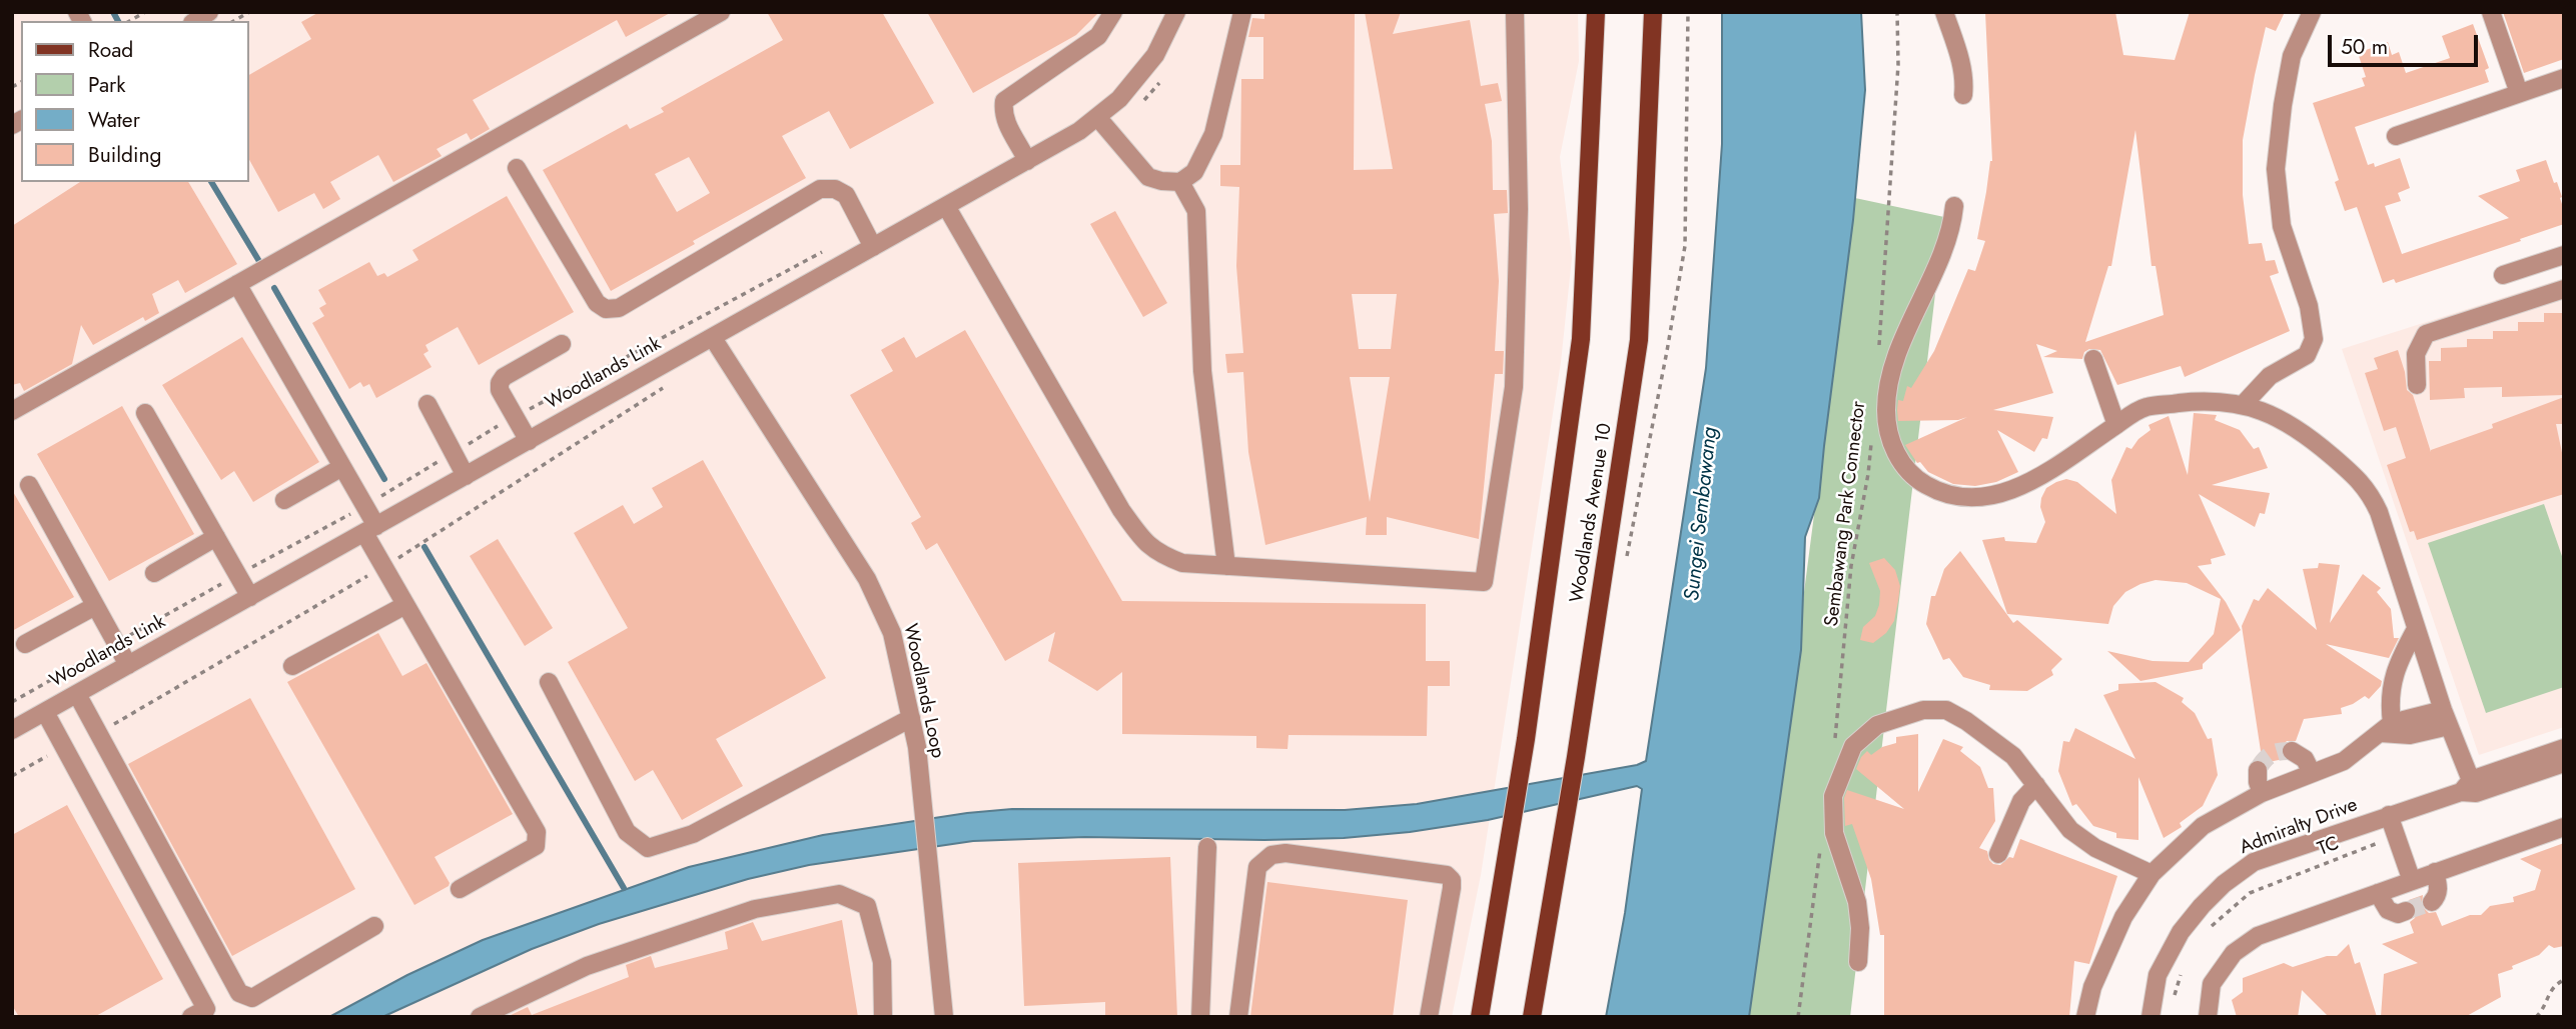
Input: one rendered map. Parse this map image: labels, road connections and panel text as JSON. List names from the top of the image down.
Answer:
{
  "streets": {
    "main road": ["Woodlands Avenue 10"],
    "street": ["Woodlands Link", "Woodlands Loop", "Admiralty Drive"],
    "path": ["Sembawang Park Connector", "TC"]
  },
  "crossings": [
    ["Woodlands Link", "Woodlands Loop"]
  ],
  "water": ["Sungei Sembawang"],
  "legend": [
    "Road",
    "Park",
    "Water",
    "Building"
  ],
  "scale_bar": "50 m"
}
